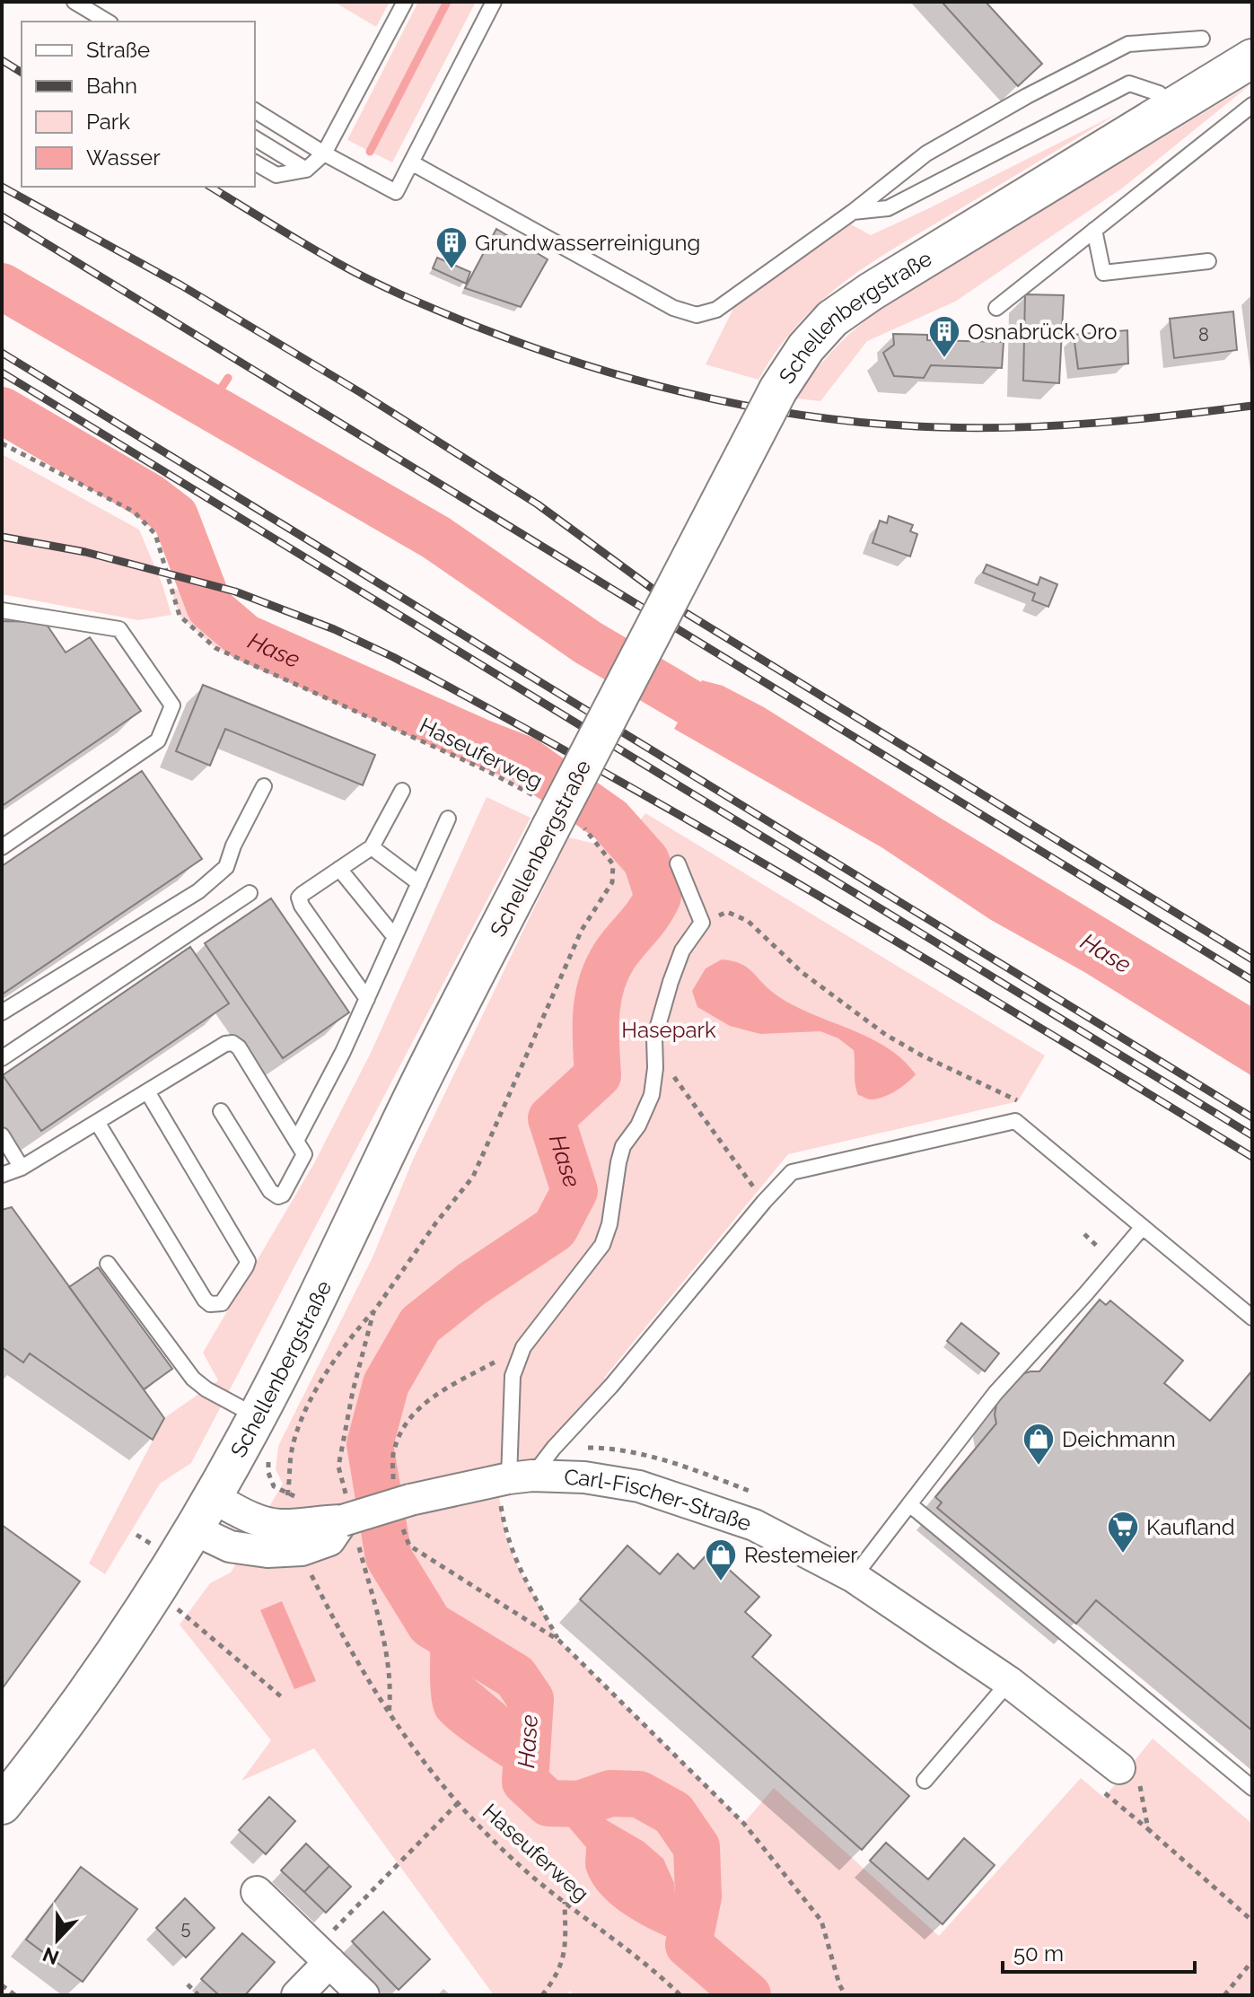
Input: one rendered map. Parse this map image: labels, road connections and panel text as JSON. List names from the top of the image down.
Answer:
{
  "streets": {
    "street": ["Schellenbergstraße", "Carl-Fischer-Straße"],
    "path": ["Haseuferweg"]
  },
  "crossings": [
    ["Schellenbergstraße", "Haseuferweg"],
    ["Schellenbergstraße", "Carl-Fischer-Straße"]
  ],
  "water": ["Hase"],
  "parks": ["Hasepark"],
  "places": {
    "building": ["Grundwasserreinigung", "Osnabrück Oro"],
    "shop": ["Deichmann", "Restemeier"],
    "supermarket": ["Kaufland"]
  },
  "house_numbers": ["8", "5"],
  "legend": [
    "Straße",
    "Bahn",
    "Park",
    "Wasser"
  ],
  "scale_bar": "50 m",
  "north": "bottom"
}
